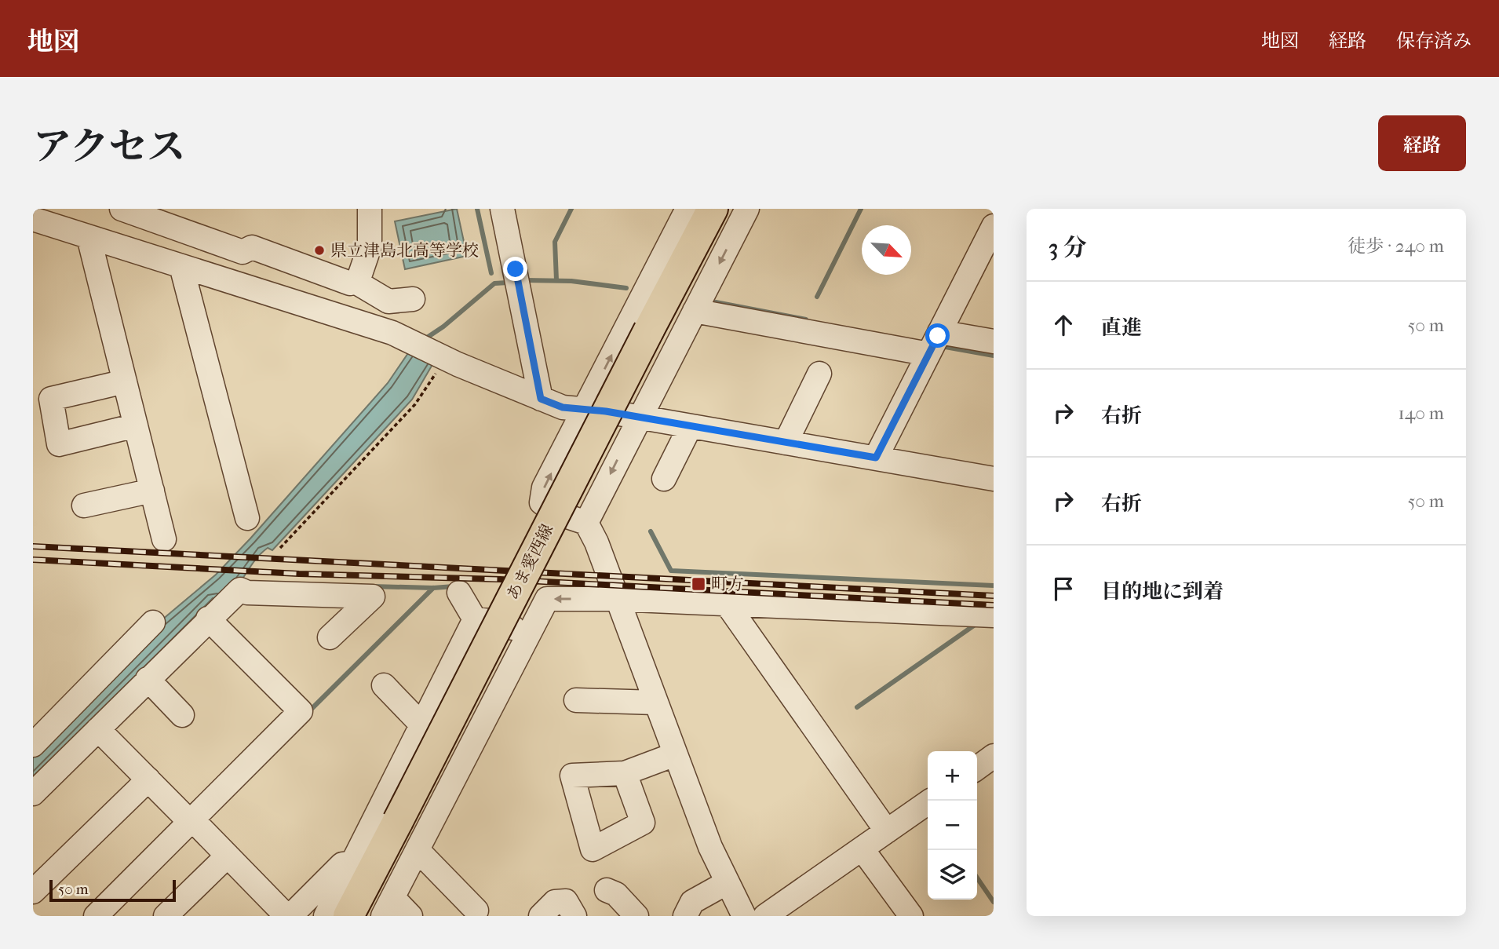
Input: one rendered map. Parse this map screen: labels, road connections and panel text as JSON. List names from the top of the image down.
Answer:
{
  "streets": {
    "main road": ["あま愛西線"]
  },
  "places": {
    "other": ["県立津島北高等学校"],
    "transit": ["町方"]
  },
  "scale_bar": "50 m",
  "north": "bottom right",
  "page": {
    "header": "地図",
    "nav": ["地図", "経路", "保存済み"],
    "title": "アクセス",
    "buttons": "経路",
    "heading": ["3 分", "徒歩 · 240 m"],
    "list": [
      ["直進", "50 m"],
      ["右折", "140 m"],
      ["右折", "50 m"],
      "目的地に到着"
    ],
    "map_buttons": ["+", "−"],
    "scale": "50 m"
  }
}
